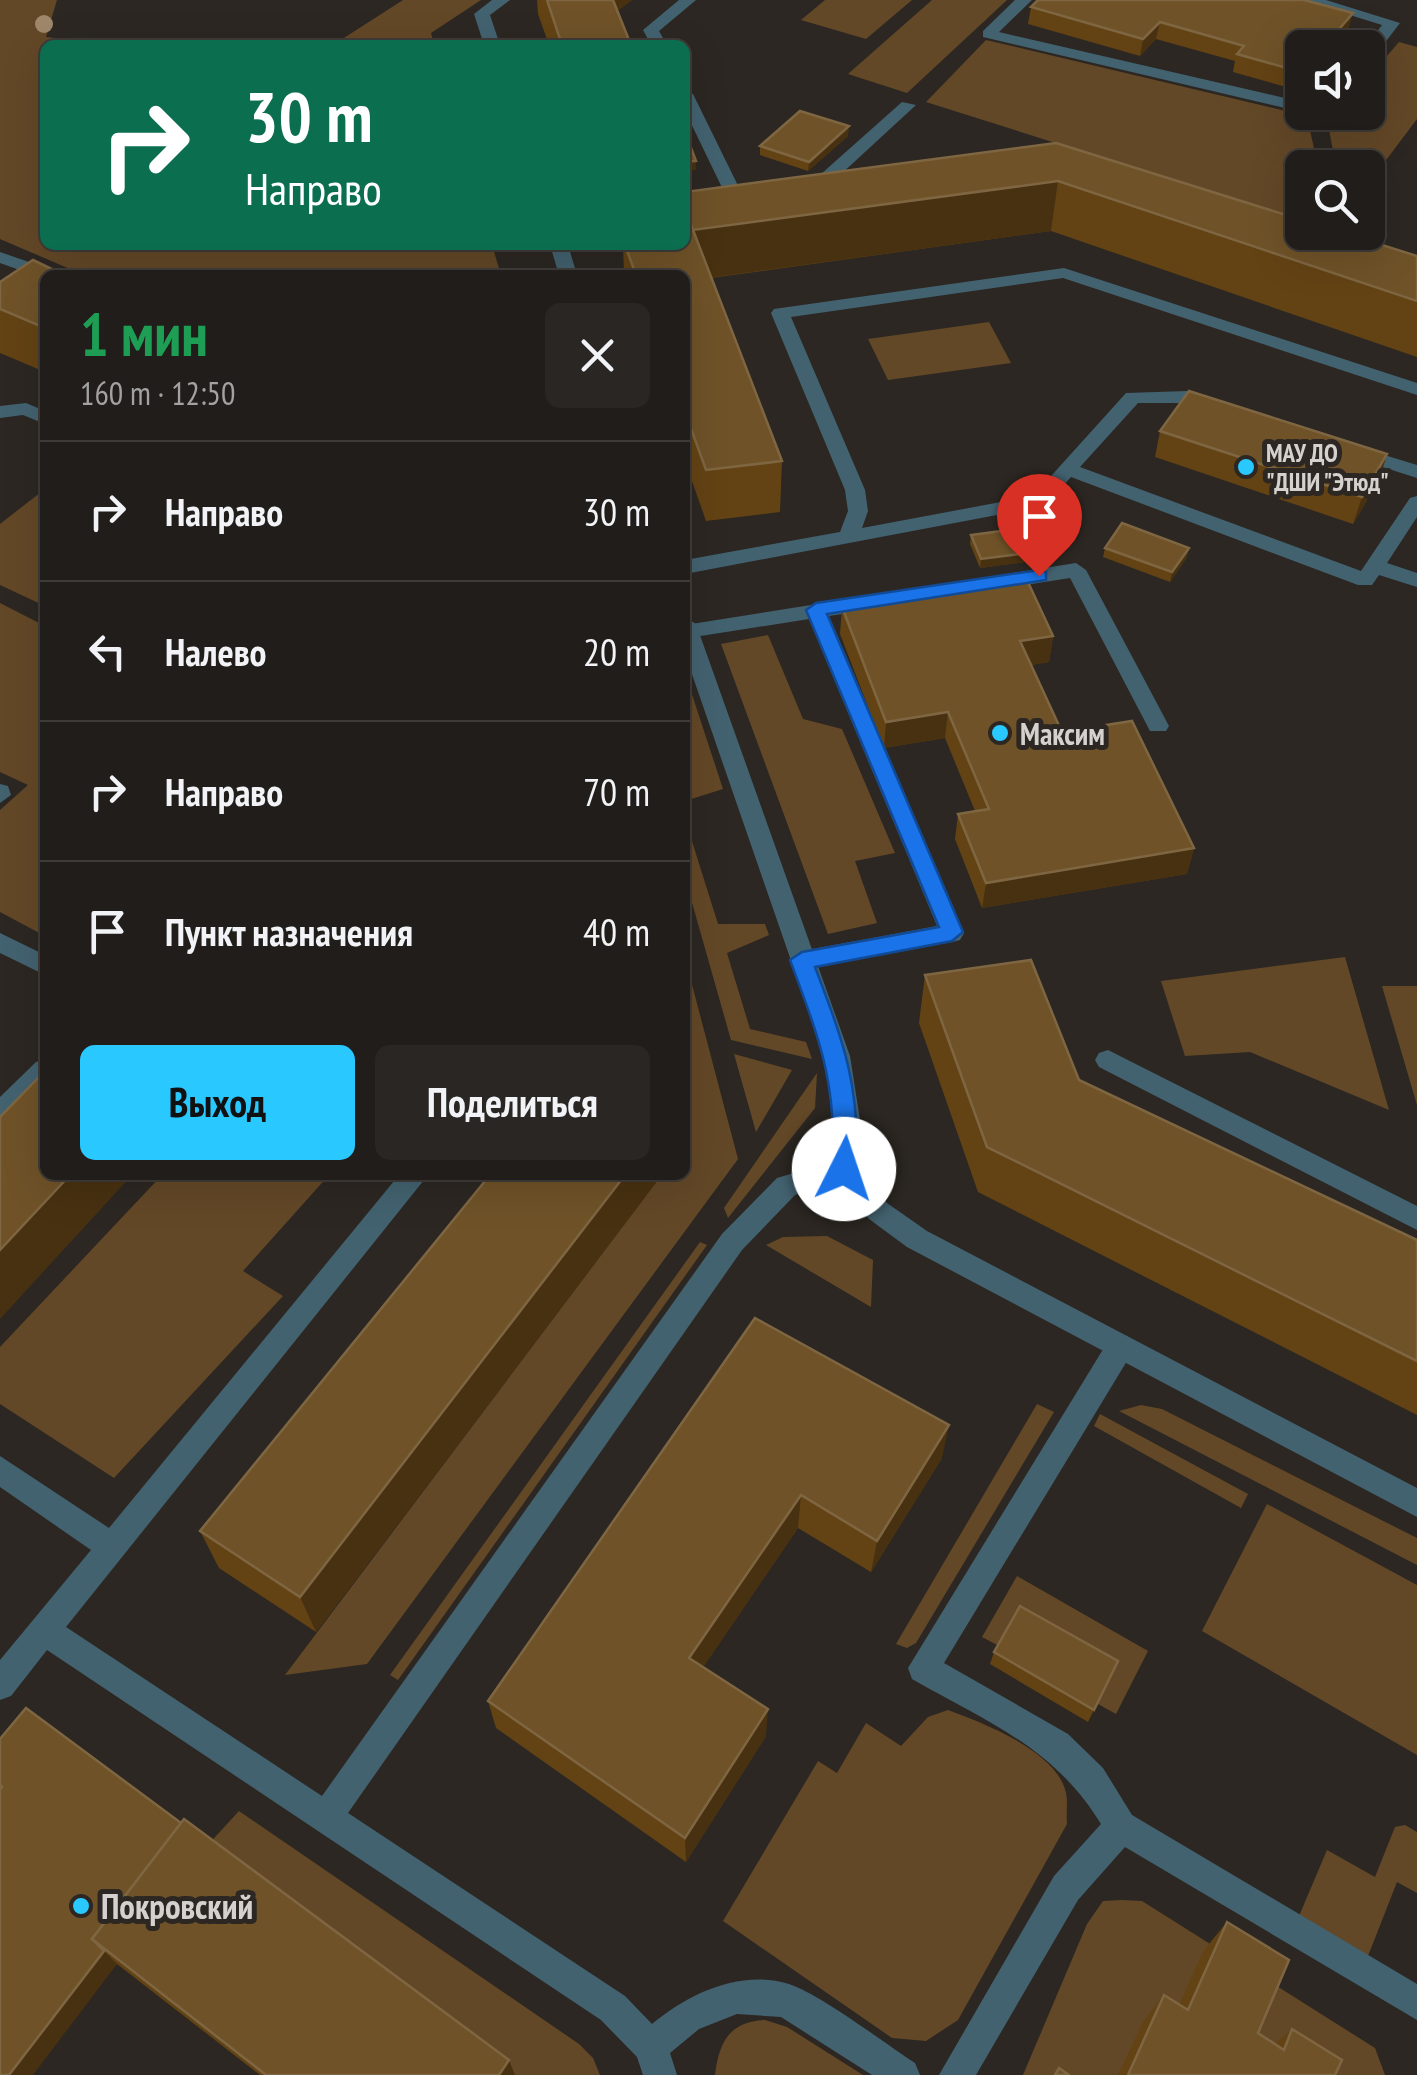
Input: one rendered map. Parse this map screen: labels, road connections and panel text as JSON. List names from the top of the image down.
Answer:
{
  "places": ["МАУ ДО \"ДШИ \"Этюд\"", "Максим", "Покровский"],
  "page": {
    "turn": ["30 m", "Направо"],
    "heading": ["1 мин", "160 m · 12:50"],
    "list": [
      {
        "name": "Направо",
        "value": "30 m"
      },
      {
        "name": "Налево",
        "value": "20 m"
      },
      {
        "name": "Направо",
        "value": "70 m"
      },
      {
        "name": "Пункт назначения",
        "value": "40 m"
      }
    ],
    "buttons": ["Выход", "Поделиться"]
  }
}
